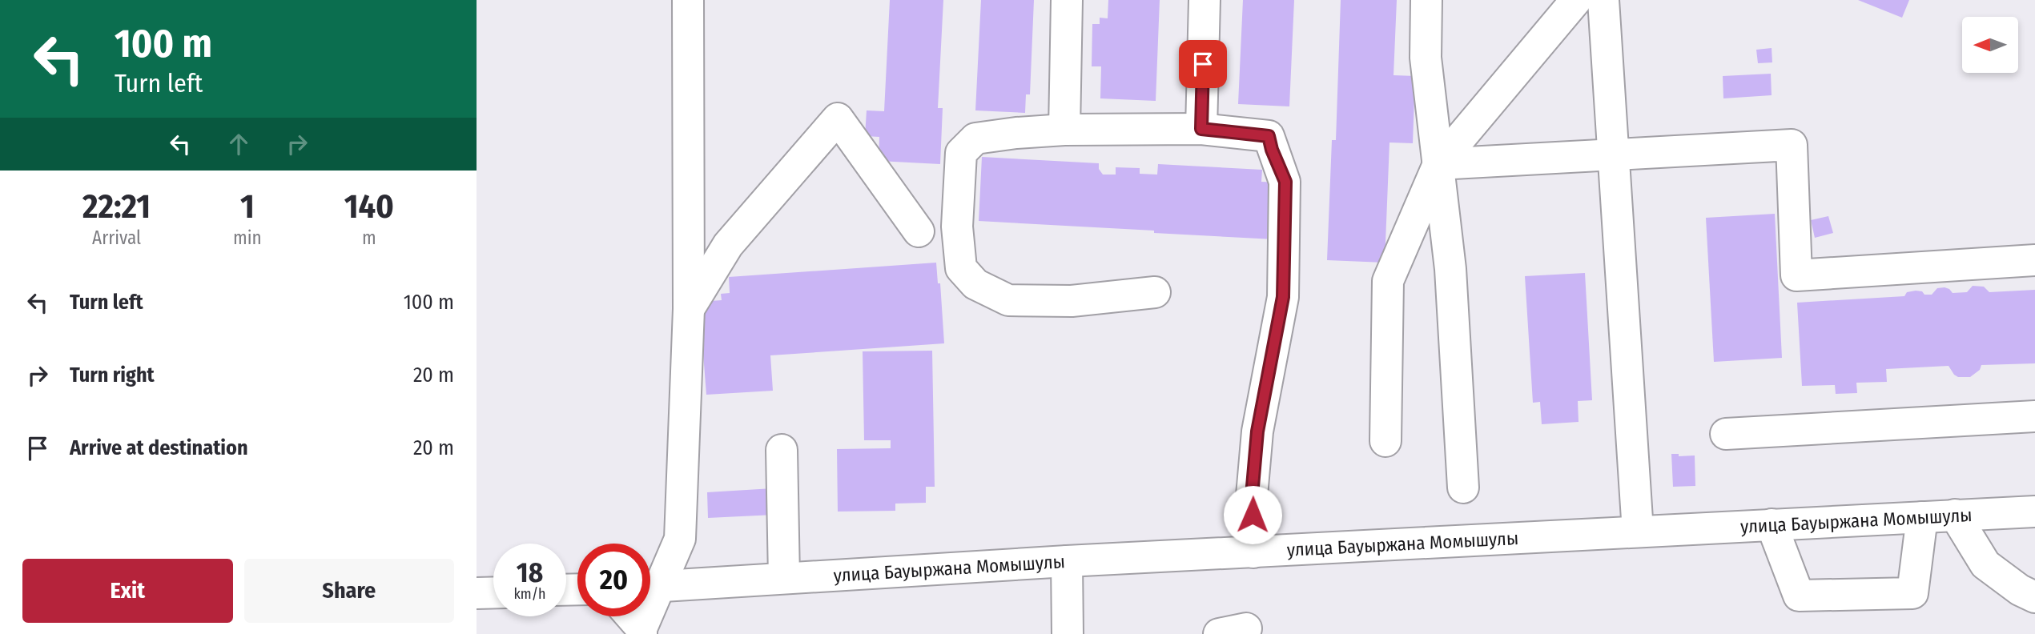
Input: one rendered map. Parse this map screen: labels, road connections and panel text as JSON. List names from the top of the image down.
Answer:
{
  "streets": {
    "street": ["улица Бауыржана Момышулы"]
  },
  "north": "left",
  "page": {
    "turn": ["100 m", "Turn left"],
    "eta": [
      "22:21",
      "Arrival",
      "1",
      "min",
      "140",
      "m"
    ],
    "list": [
      {
        "name": "Turn left",
        "value": "100 m"
      },
      {
        "name": "Turn right",
        "value": "20 m"
      },
      {
        "name": "Arrive at destination",
        "value": "20 m"
      }
    ],
    "speed": "18 km/h",
    "limit": "20",
    "buttons": ["Exit", "Share"]
  }
}
